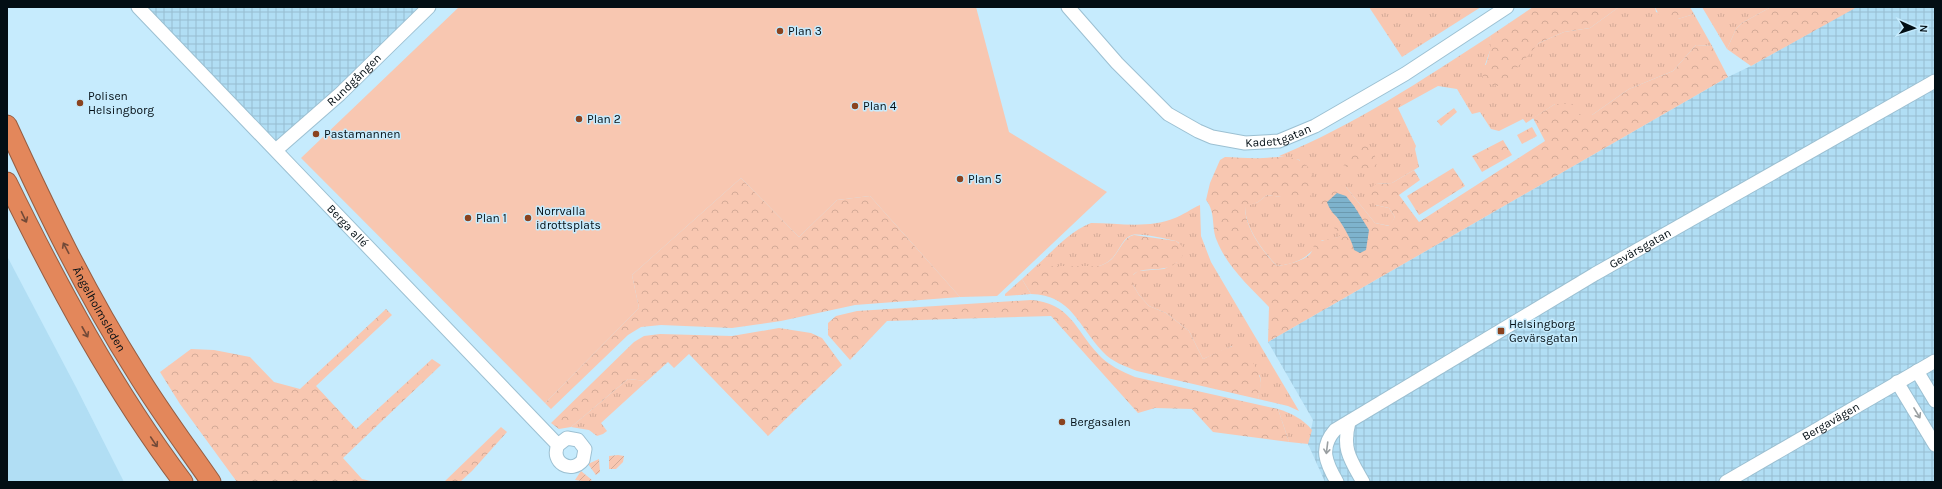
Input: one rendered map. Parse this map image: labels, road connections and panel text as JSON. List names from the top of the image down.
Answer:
{
  "streets": {
    "highway": ["Ängelholmsleden"],
    "street": [
      "Rundgången",
      "Kadettgatan",
      "Berga allé",
      "Gevärsgatan",
      "Bergavägen"
    ]
  },
  "crossings": [
    ["Rundgången", "Berga allé"]
  ],
  "places": {
    "other": [
      "Plan 3",
      "Polisen Helsingborg",
      "Plan 4",
      "Plan 2",
      "Pastamannen",
      "Plan 5",
      "Plan 1",
      "Norrvalla idrottsplats",
      "Bergasalen"
    ],
    "transit": ["Helsingborg Gevärsgatan"]
  },
  "north": "right"
}
